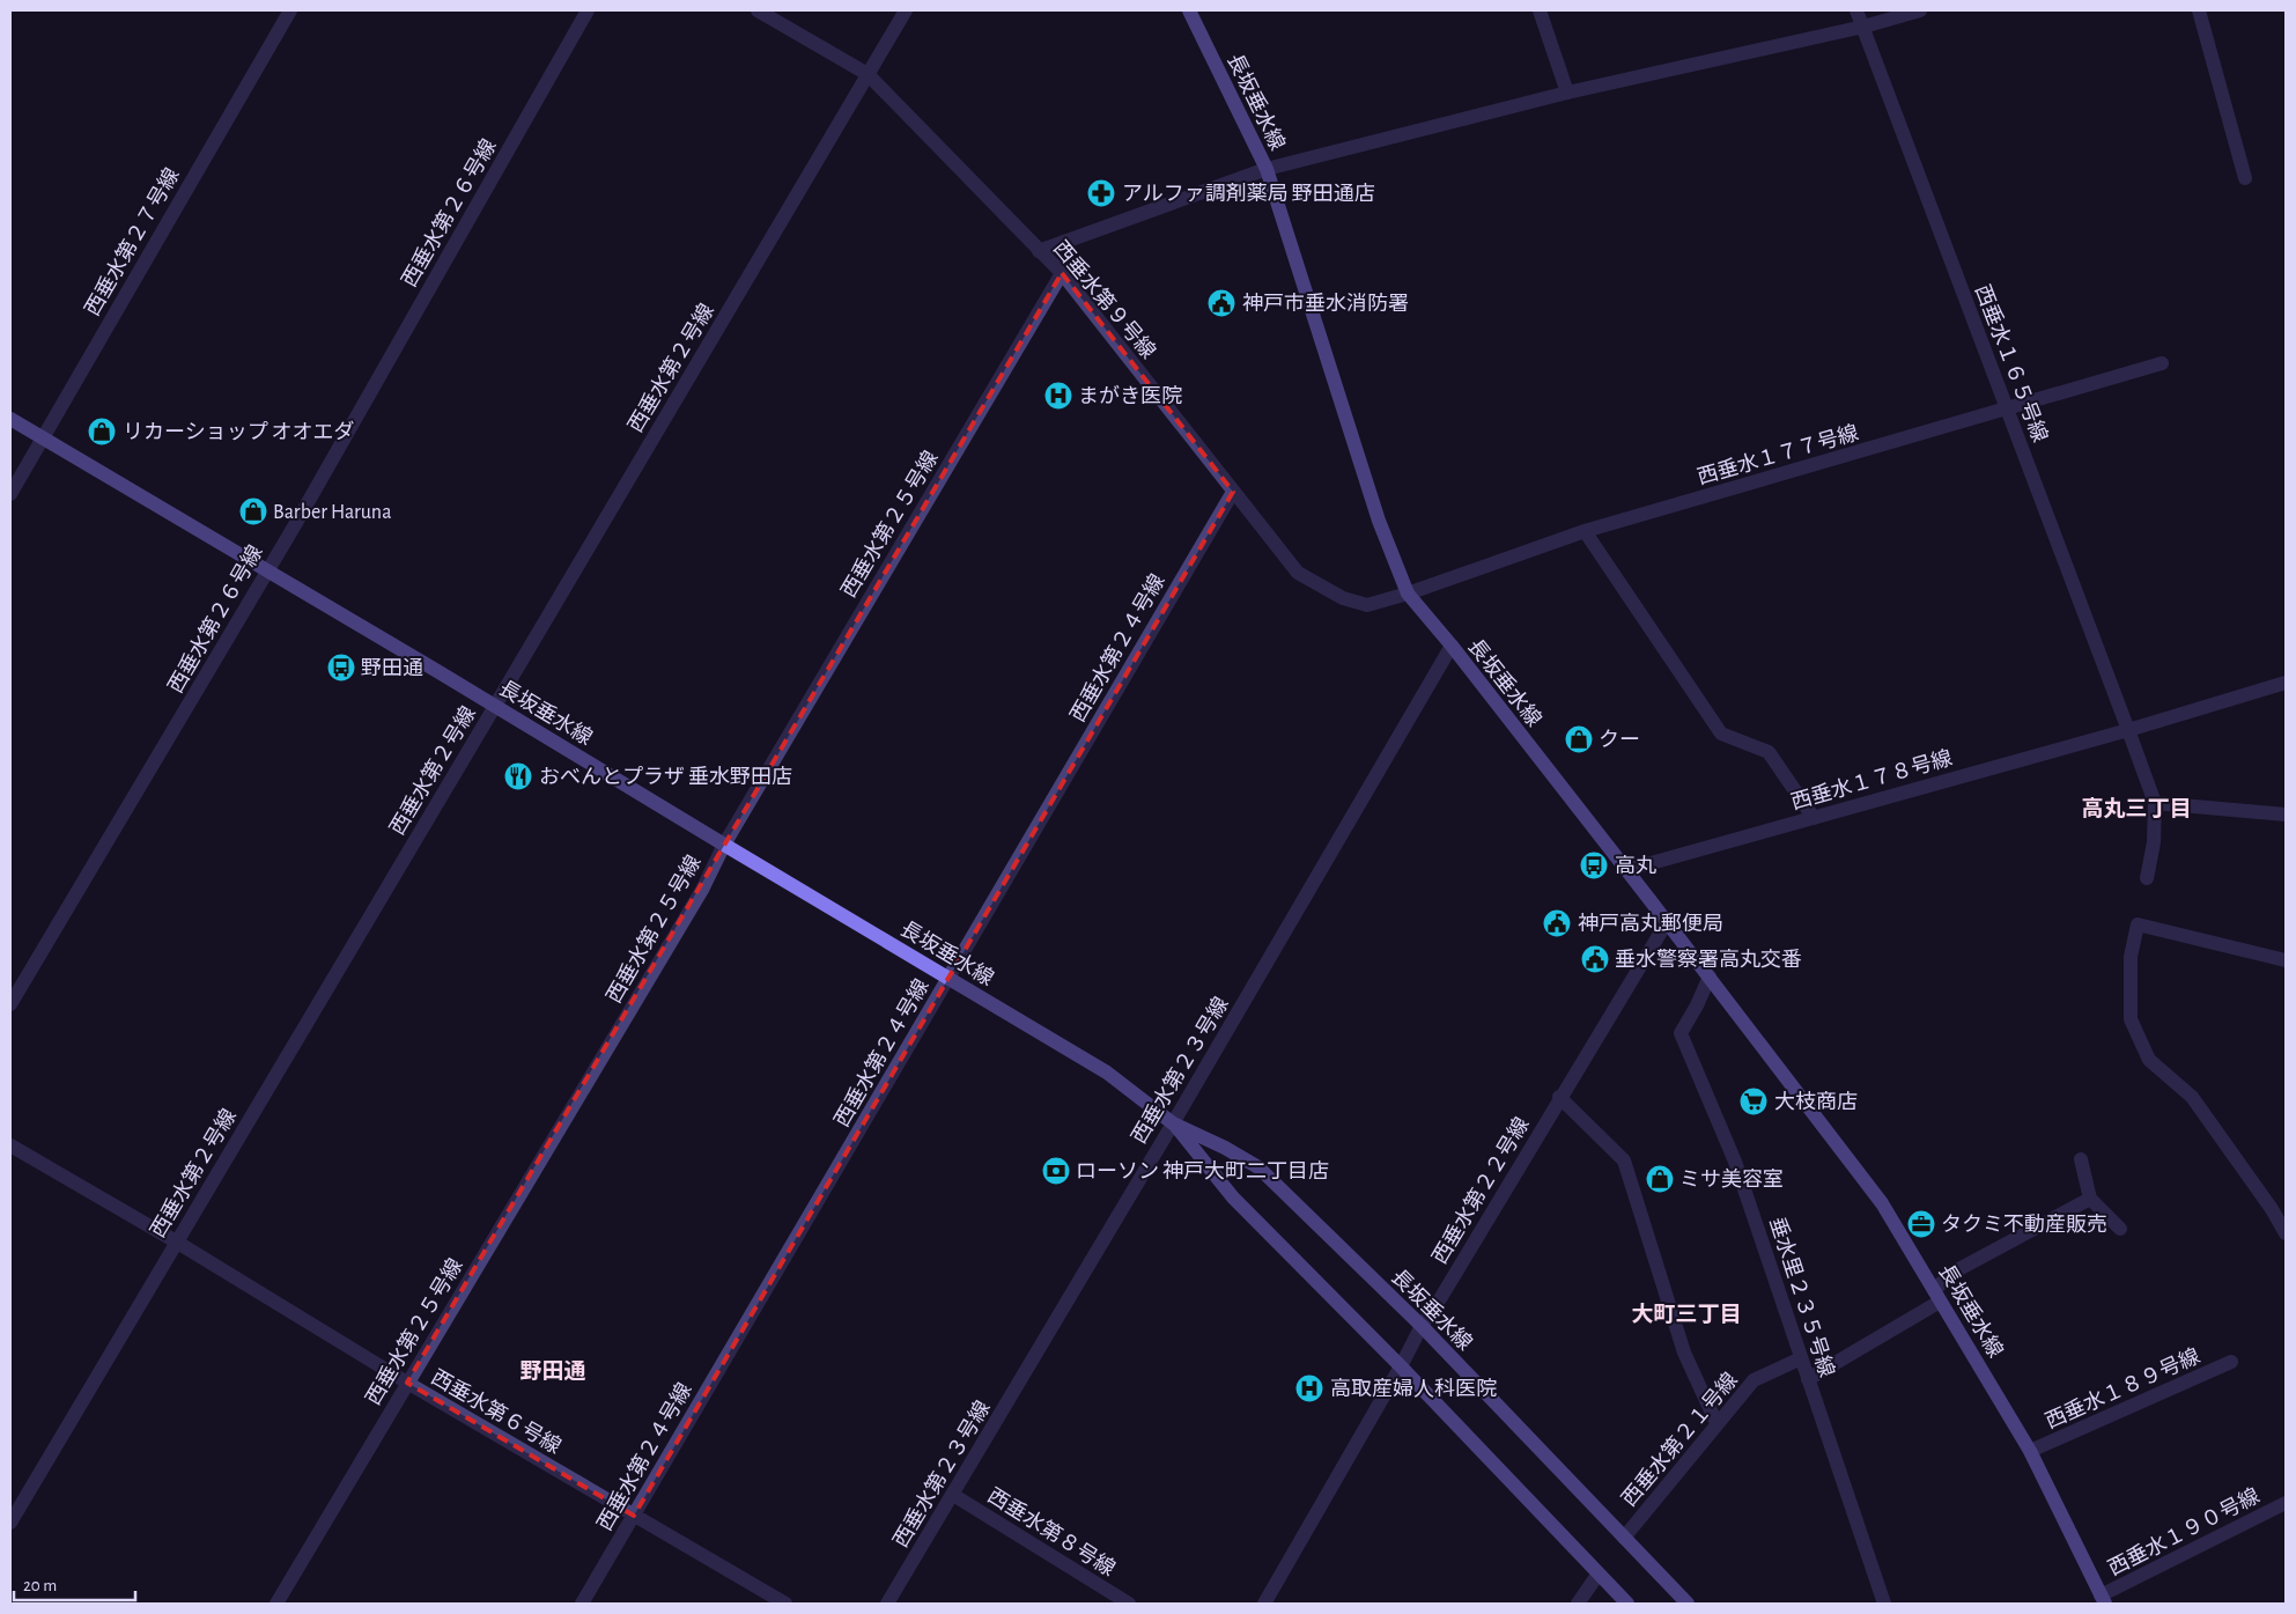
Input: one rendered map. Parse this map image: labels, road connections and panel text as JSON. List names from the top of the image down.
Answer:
{
  "streets": {
    "main road": ["長坂垂水線"],
    "street": [
      "西垂水第２６号線",
      "西垂水第２７号線",
      "西垂水第９号線",
      "西垂水１６５号線",
      "西垂水第２号線",
      "西垂水１７７号線",
      "西垂水第２５号線",
      "西垂水第２４号線",
      "西垂水１７８号線",
      "西垂水第２３号線",
      "西垂水第２２号線",
      "垂水里２３５号線",
      "西垂水１８９号線",
      "西垂水第６号線",
      "西垂水第２１号線",
      "西垂水第８号線",
      "西垂水１９０号線"
    ]
  },
  "crossings": [
    ["長坂垂水線", "西垂水第２６号線"],
    ["長坂垂水線", "西垂水第２７号線"],
    ["長坂垂水線", "西垂水第９号線"],
    ["長坂垂水線", "西垂水第２号線"],
    ["長坂垂水線", "西垂水１７７号線"],
    ["長坂垂水線", "西垂水第２５号線"],
    ["長坂垂水線", "西垂水第２４号線"],
    ["長坂垂水線", "西垂水１７８号線"],
    ["長坂垂水線", "西垂水第２３号線"],
    ["長坂垂水線", "西垂水第２２号線"],
    ["長坂垂水線", "垂水里２３５号線"],
    ["長坂垂水線", "西垂水１８９号線"],
    ["長坂垂水線", "西垂水第２１号線"],
    ["長坂垂水線", "西垂水１９０号線"],
    ["西垂水第９号線", "西垂水第２号線"],
    ["西垂水第９号線", "西垂水１７７号線"],
    ["西垂水第９号線", "西垂水第２５号線"],
    ["西垂水第９号線", "西垂水第２４号線"],
    ["西垂水１６５号線", "西垂水１７７号線"],
    ["西垂水１６５号線", "西垂水１７８号線"],
    ["西垂水第２号線", "西垂水第６号線"],
    ["西垂水第２５号線", "西垂水第６号線"],
    ["西垂水第２４号線", "西垂水第６号線"],
    ["西垂水第２３号線", "西垂水第８号線"],
    ["垂水里２３５号線", "西垂水第２１号線"]
  ],
  "districts": ["高丸三丁目", "大町三丁目", "野田通"],
  "places": {
    "pharmacy": ["アルファ調剤薬局 野田通店"],
    "public building": ["神戸市垂水消防署", "神戸高丸郵便局", "垂水警察署高丸交番"],
    "hospital": ["まがき医院", "高取産婦人科医院"],
    "shop": [
      "リカーショップ オオエダ",
      "Barber Haruna",
      "クー",
      "ミサ美容室"
    ],
    "bus stop": ["野田通", "高丸"],
    "restaurant": ["おべんとプラザ 垂水野田店"],
    "supermarket": ["大枝商店"],
    "bank": ["ローソン 神戸大町二丁目店"],
    "office": ["タクミ不動産販売"]
  },
  "scale_bar": "20 m"
}
